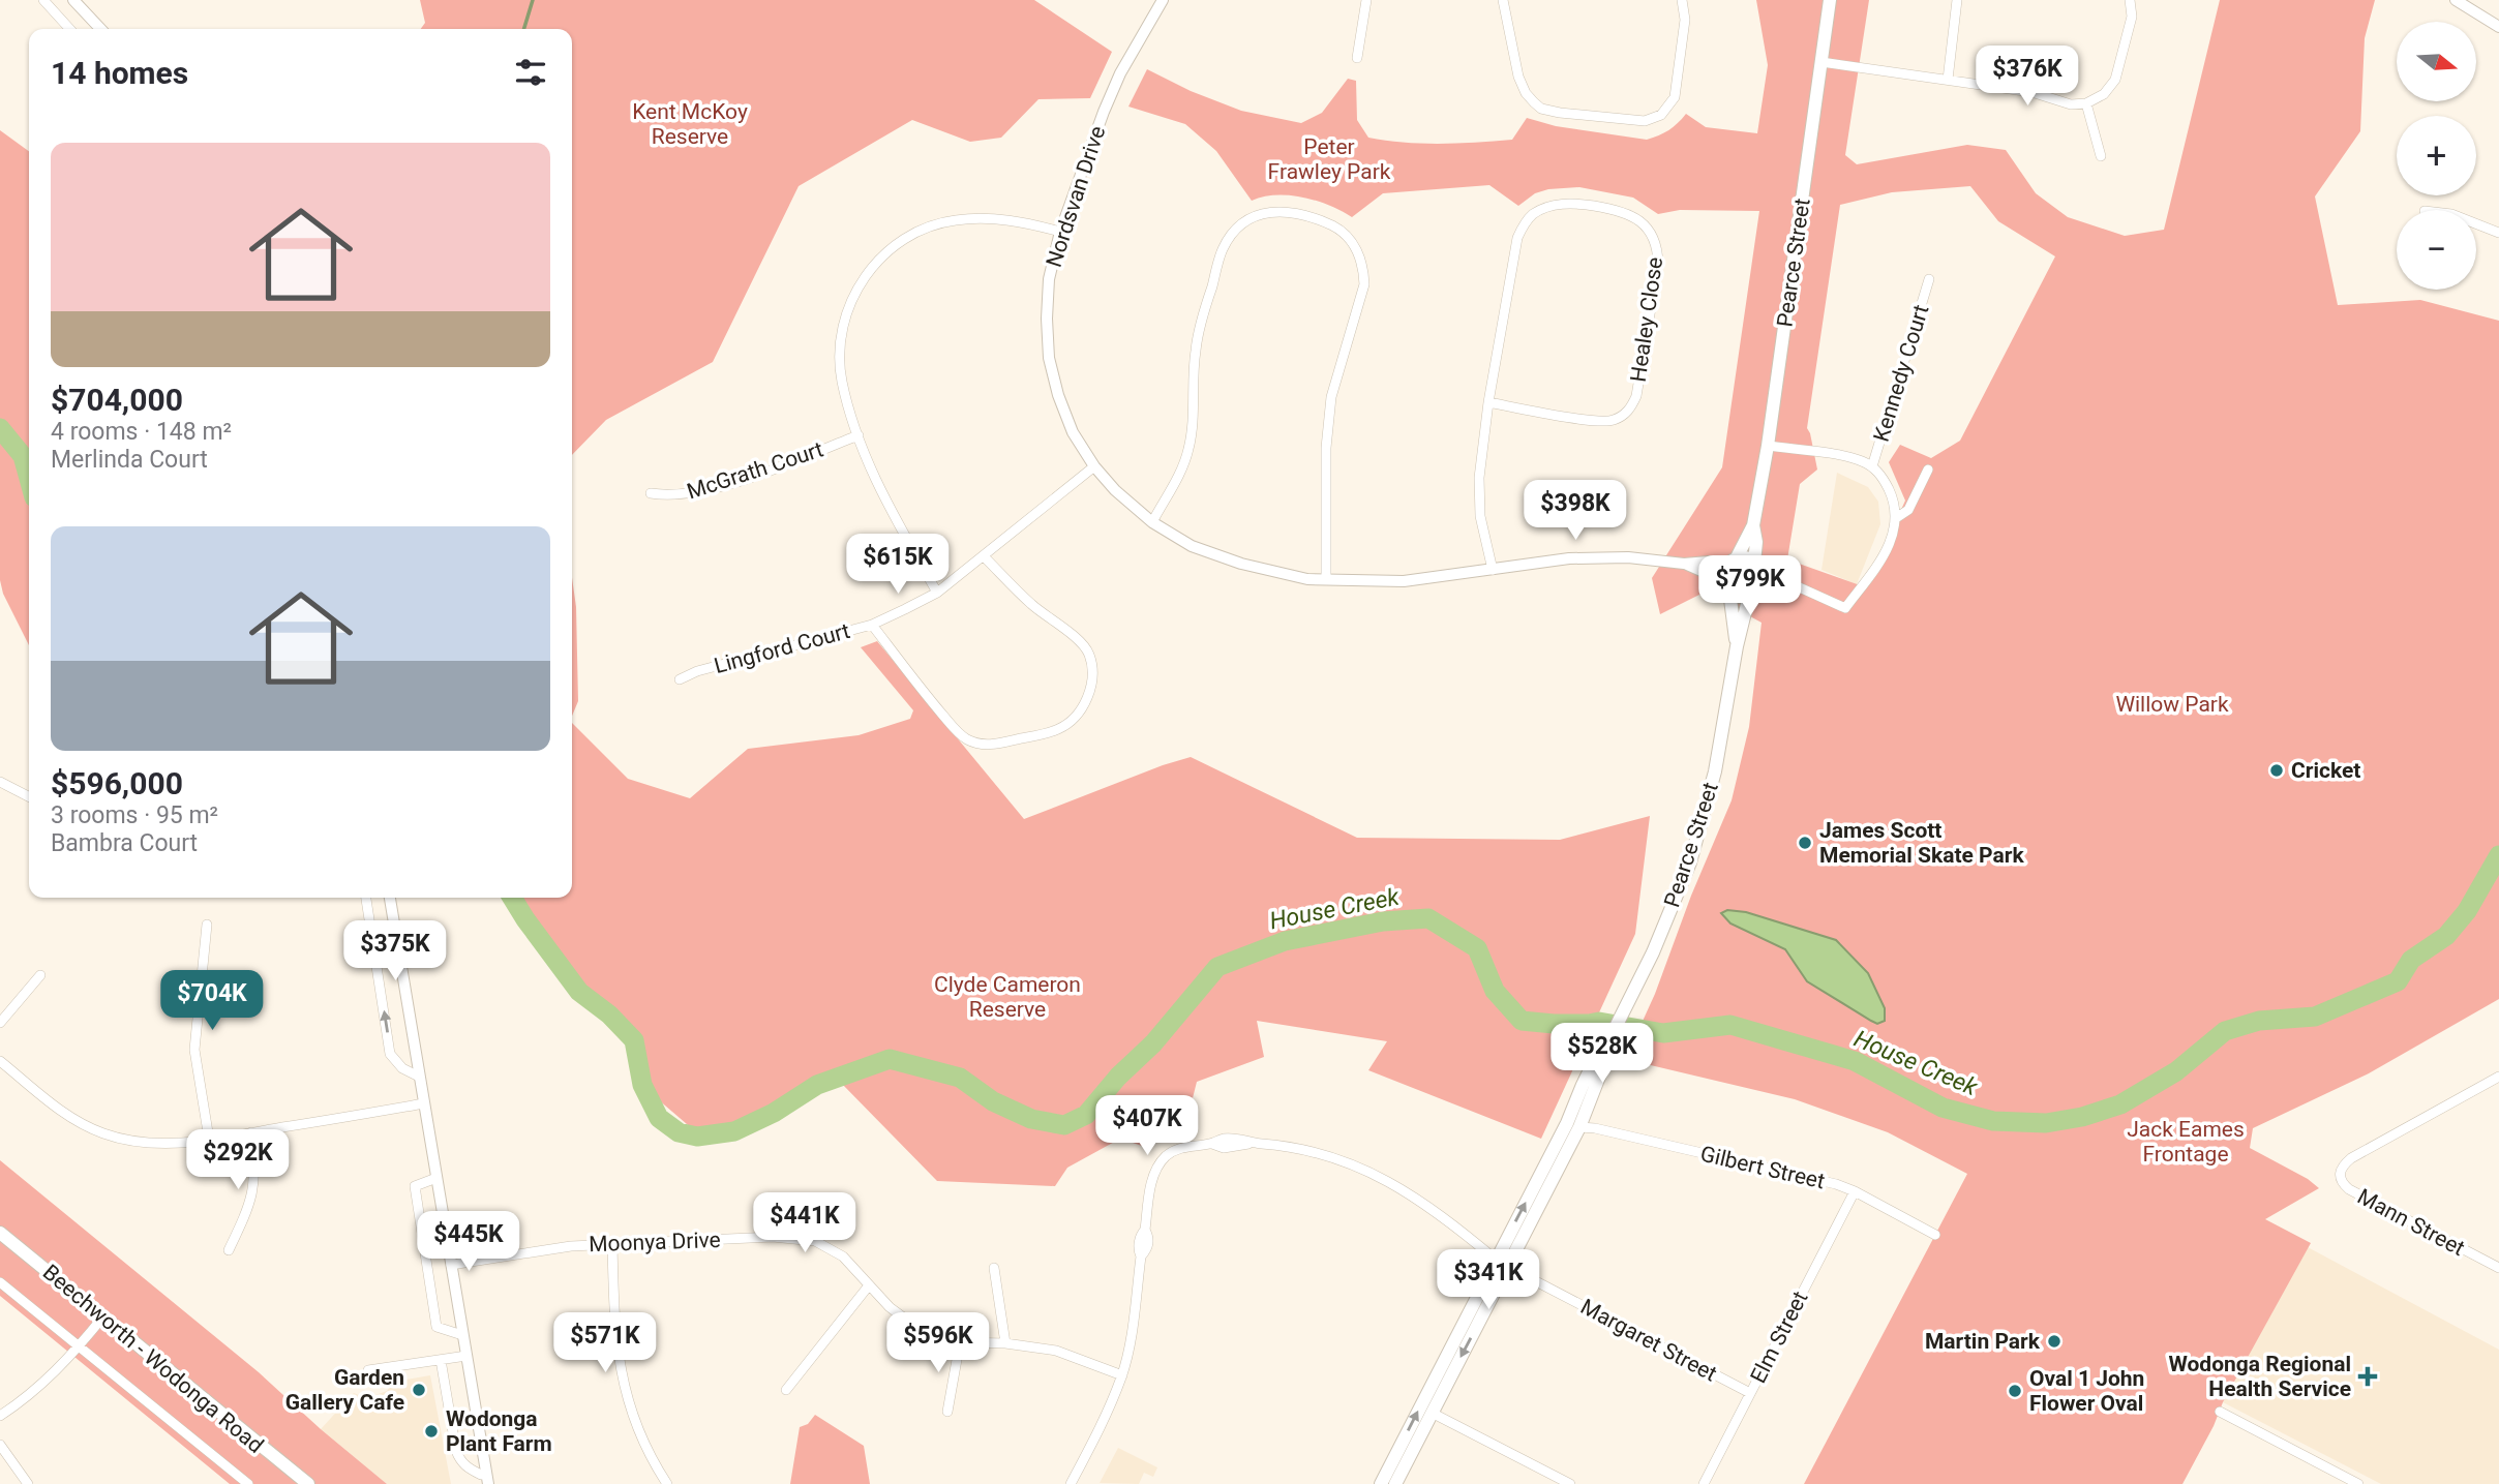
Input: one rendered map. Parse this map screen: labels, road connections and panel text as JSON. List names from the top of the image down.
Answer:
{
  "streets": {
    "main road": ["Pearce Street", "Beechworth - Wodonga Road"],
    "street": [
      "Nordsvan Drive",
      "Healey Close",
      "Kennedy Court",
      "McGrath Court",
      "Lingford Court",
      "Gilbert Street",
      "Mann Street",
      "Moonya Drive",
      "Elm Street",
      "Margaret Street"
    ]
  },
  "crossings": [
    ["Nordsvan Drive", "Pearce Street"],
    ["Nordsvan Drive", "Healey Close"],
    ["Nordsvan Drive", "Lingford Court"],
    ["Pearce Street", "Kennedy Court"],
    ["Pearce Street", "Gilbert Street"],
    ["Pearce Street", "Margaret Street"],
    ["Gilbert Street", "Elm Street"],
    ["Elm Street", "Margaret Street"]
  ],
  "water": ["House Creek"],
  "parks": [
    "Kent McKoy Reserve",
    "Peter Frawley Park",
    "Willow Park",
    "Clyde Cameron Reserve",
    "Jack Eames Frontage"
  ],
  "places": {
    "other": [
      "Cricket",
      "James Scott Memorial Skate Park",
      "Martin Park",
      "Garden Gallery Cafe",
      "Oval 1 John Flower Oval",
      "Wodonga Plant Farm"
    ],
    "health": ["Wodonga Regional Health Service"]
  },
  "north": "right",
  "page": {
    "map_buttons": ["+", "−"],
    "heading": "14 homes",
    "price": [
      "$376K",
      "$398K",
      "$615K",
      "$799K",
      "$375K",
      "$704K",
      "$528K",
      "$407K",
      "$292K",
      "$441K",
      "$445K",
      "$341K",
      "$571K",
      "$596K"
    ],
    "list": [
      {
        "name": "$704,000",
        "note": "4 rooms · 148 m² · Merlinda Court"
      },
      {
        "name": "$596,000",
        "note": "3 rooms · 95 m² · Bambra Court"
      }
    ]
  }
}
